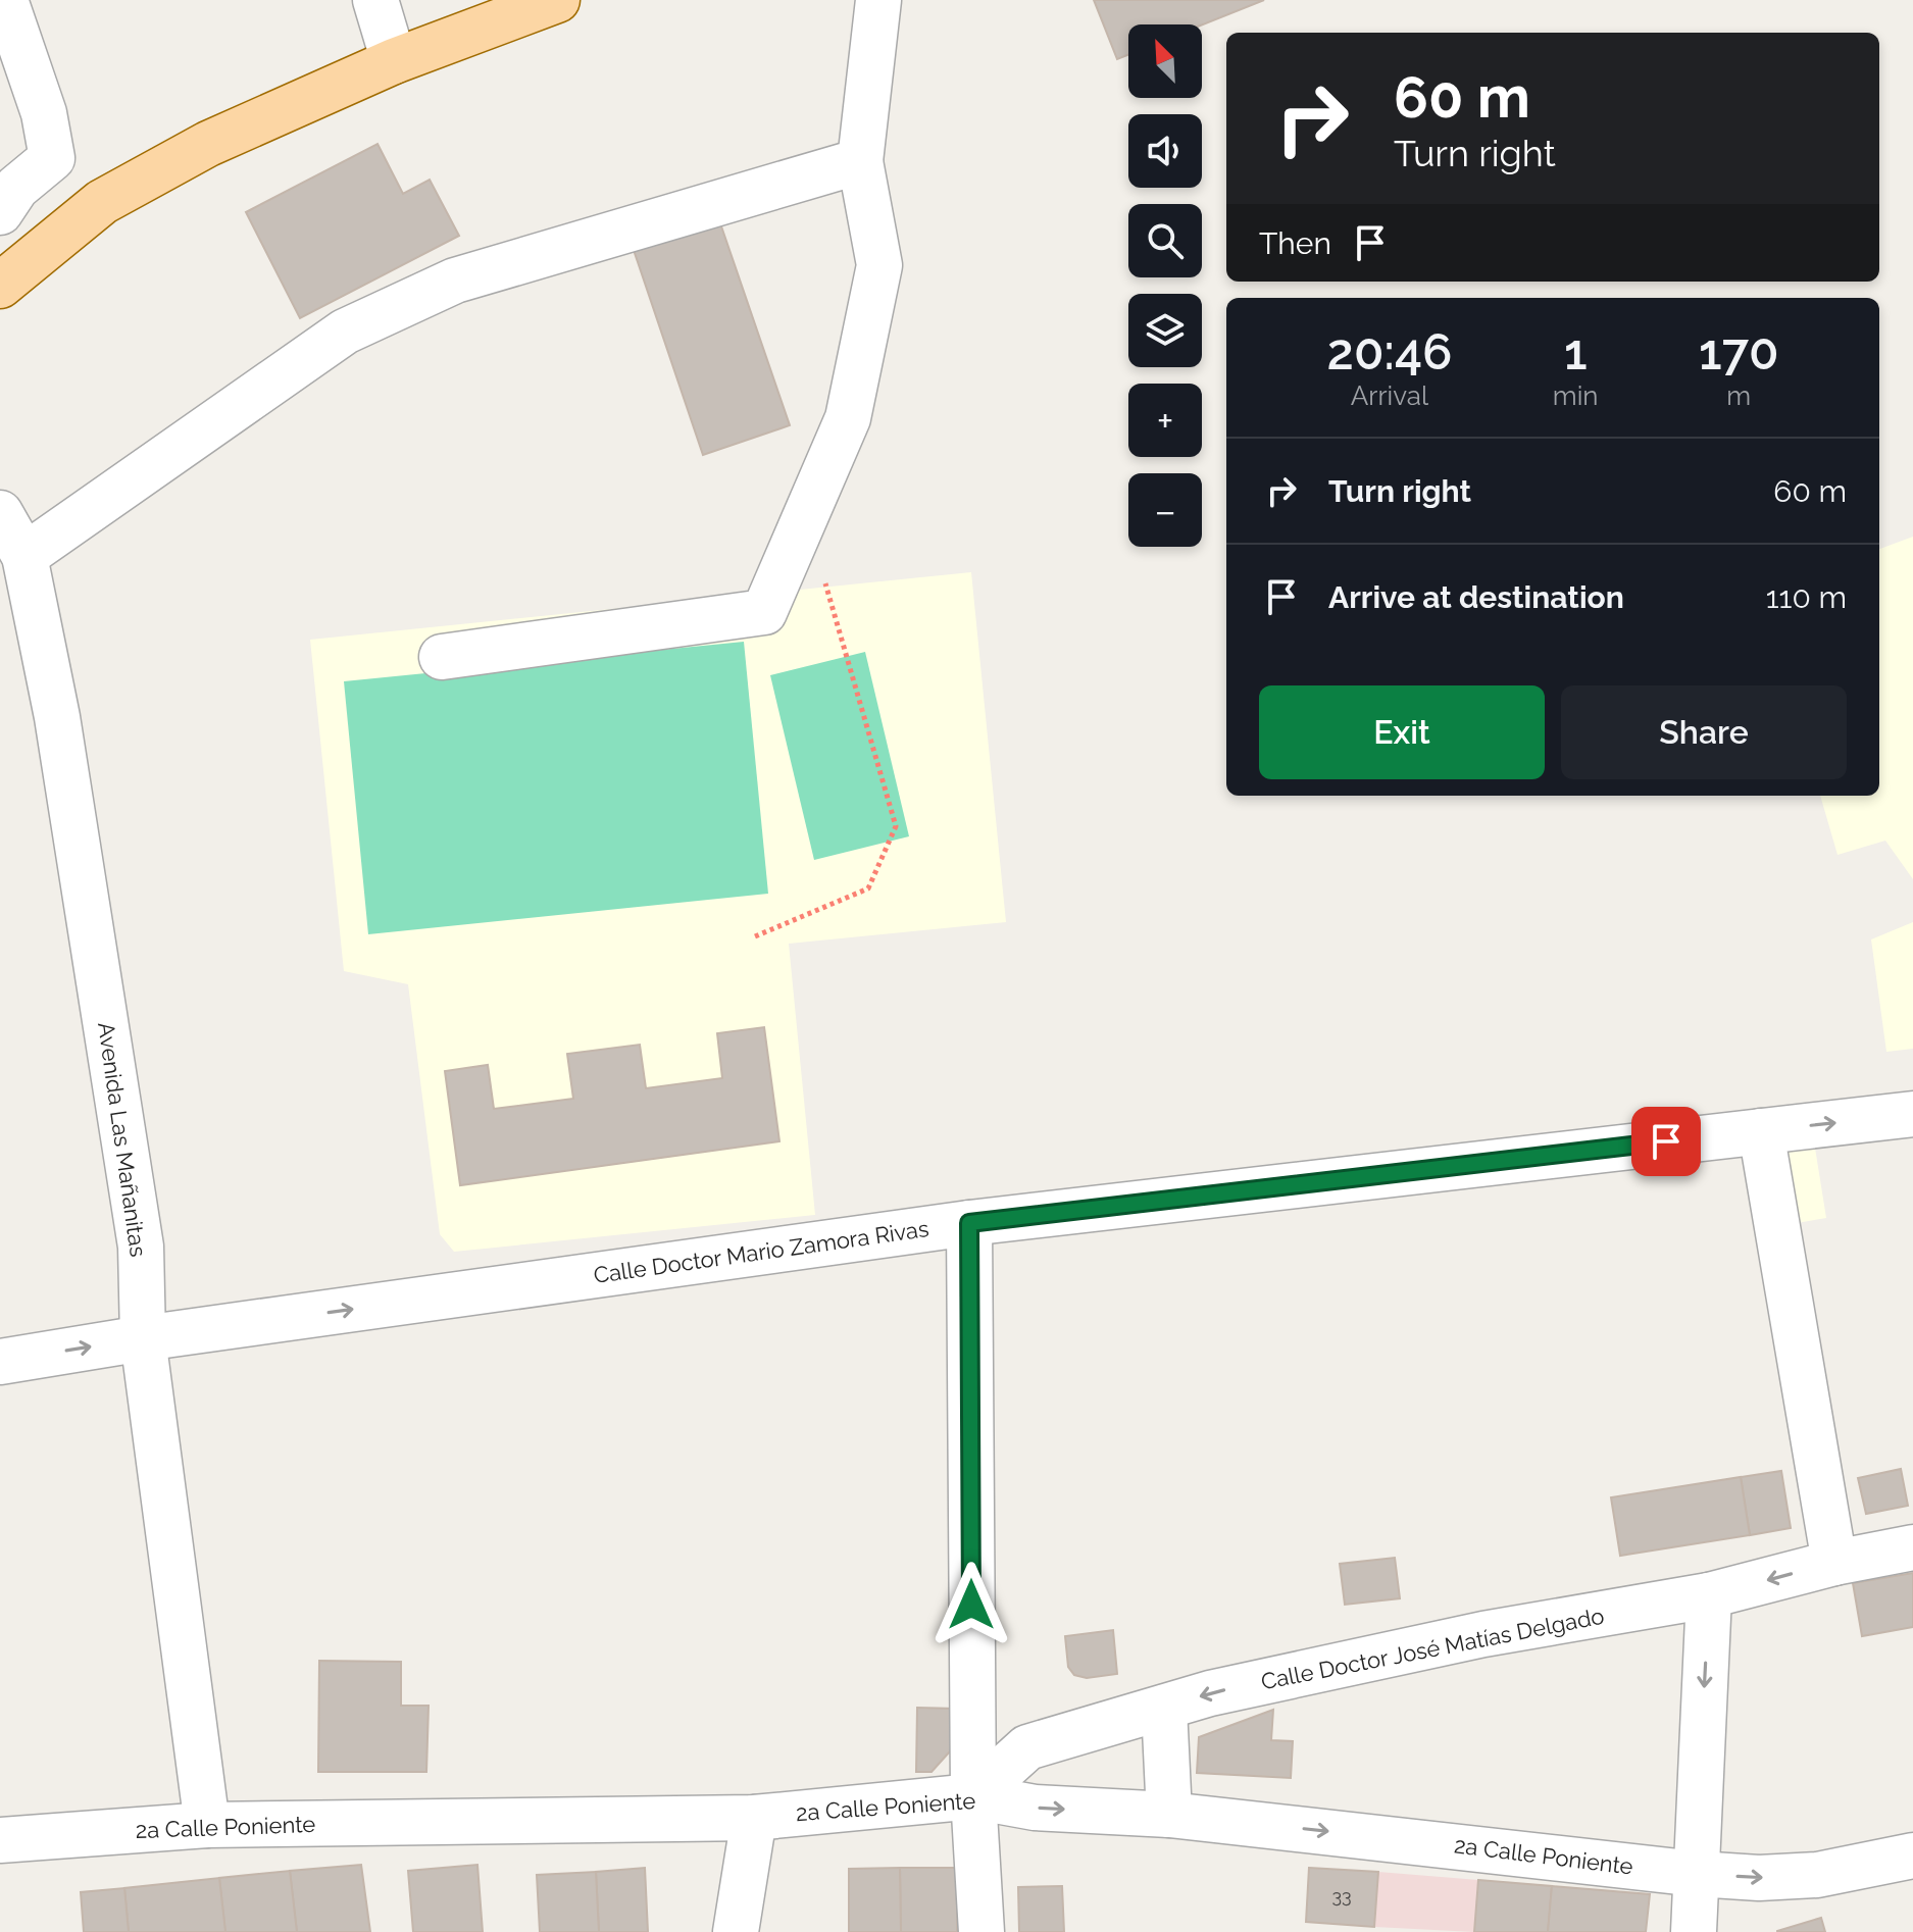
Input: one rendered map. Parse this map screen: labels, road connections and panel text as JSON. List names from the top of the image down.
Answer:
{
  "streets": {
    "street": [
      "Avenida Las Mañanitas",
      "Calle Doctor Mario Zamora Rivas",
      "Calle Doctor José Matías Delgado",
      "2a Calle Poniente"
    ]
  },
  "crossings": [
    ["Avenida Las Mañanitas", "Calle Doctor Mario Zamora Rivas"],
    ["Avenida Las Mañanitas", "2a Calle Poniente"],
    ["Calle Doctor José Matías Delgado", "2a Calle Poniente"]
  ],
  "one_way": ["Calle Doctor Mario Zamora Rivas", "Calle Doctor José Matías Delgado", "2a Calle Poniente"],
  "house_numbers": ["33"],
  "north": "top left",
  "page": {
    "map_buttons": ["+", "−"],
    "turn": ["60 m", "Turn right"],
    "then": "Then",
    "eta": [
      "20:46",
      "Arrival",
      "1",
      "min",
      "170",
      "m"
    ],
    "list": [
      {
        "name": "Turn right",
        "value": "60 m"
      },
      {
        "name": "Arrive at destination",
        "value": "110 m"
      }
    ],
    "buttons": ["Exit", "Share"]
  }
}
